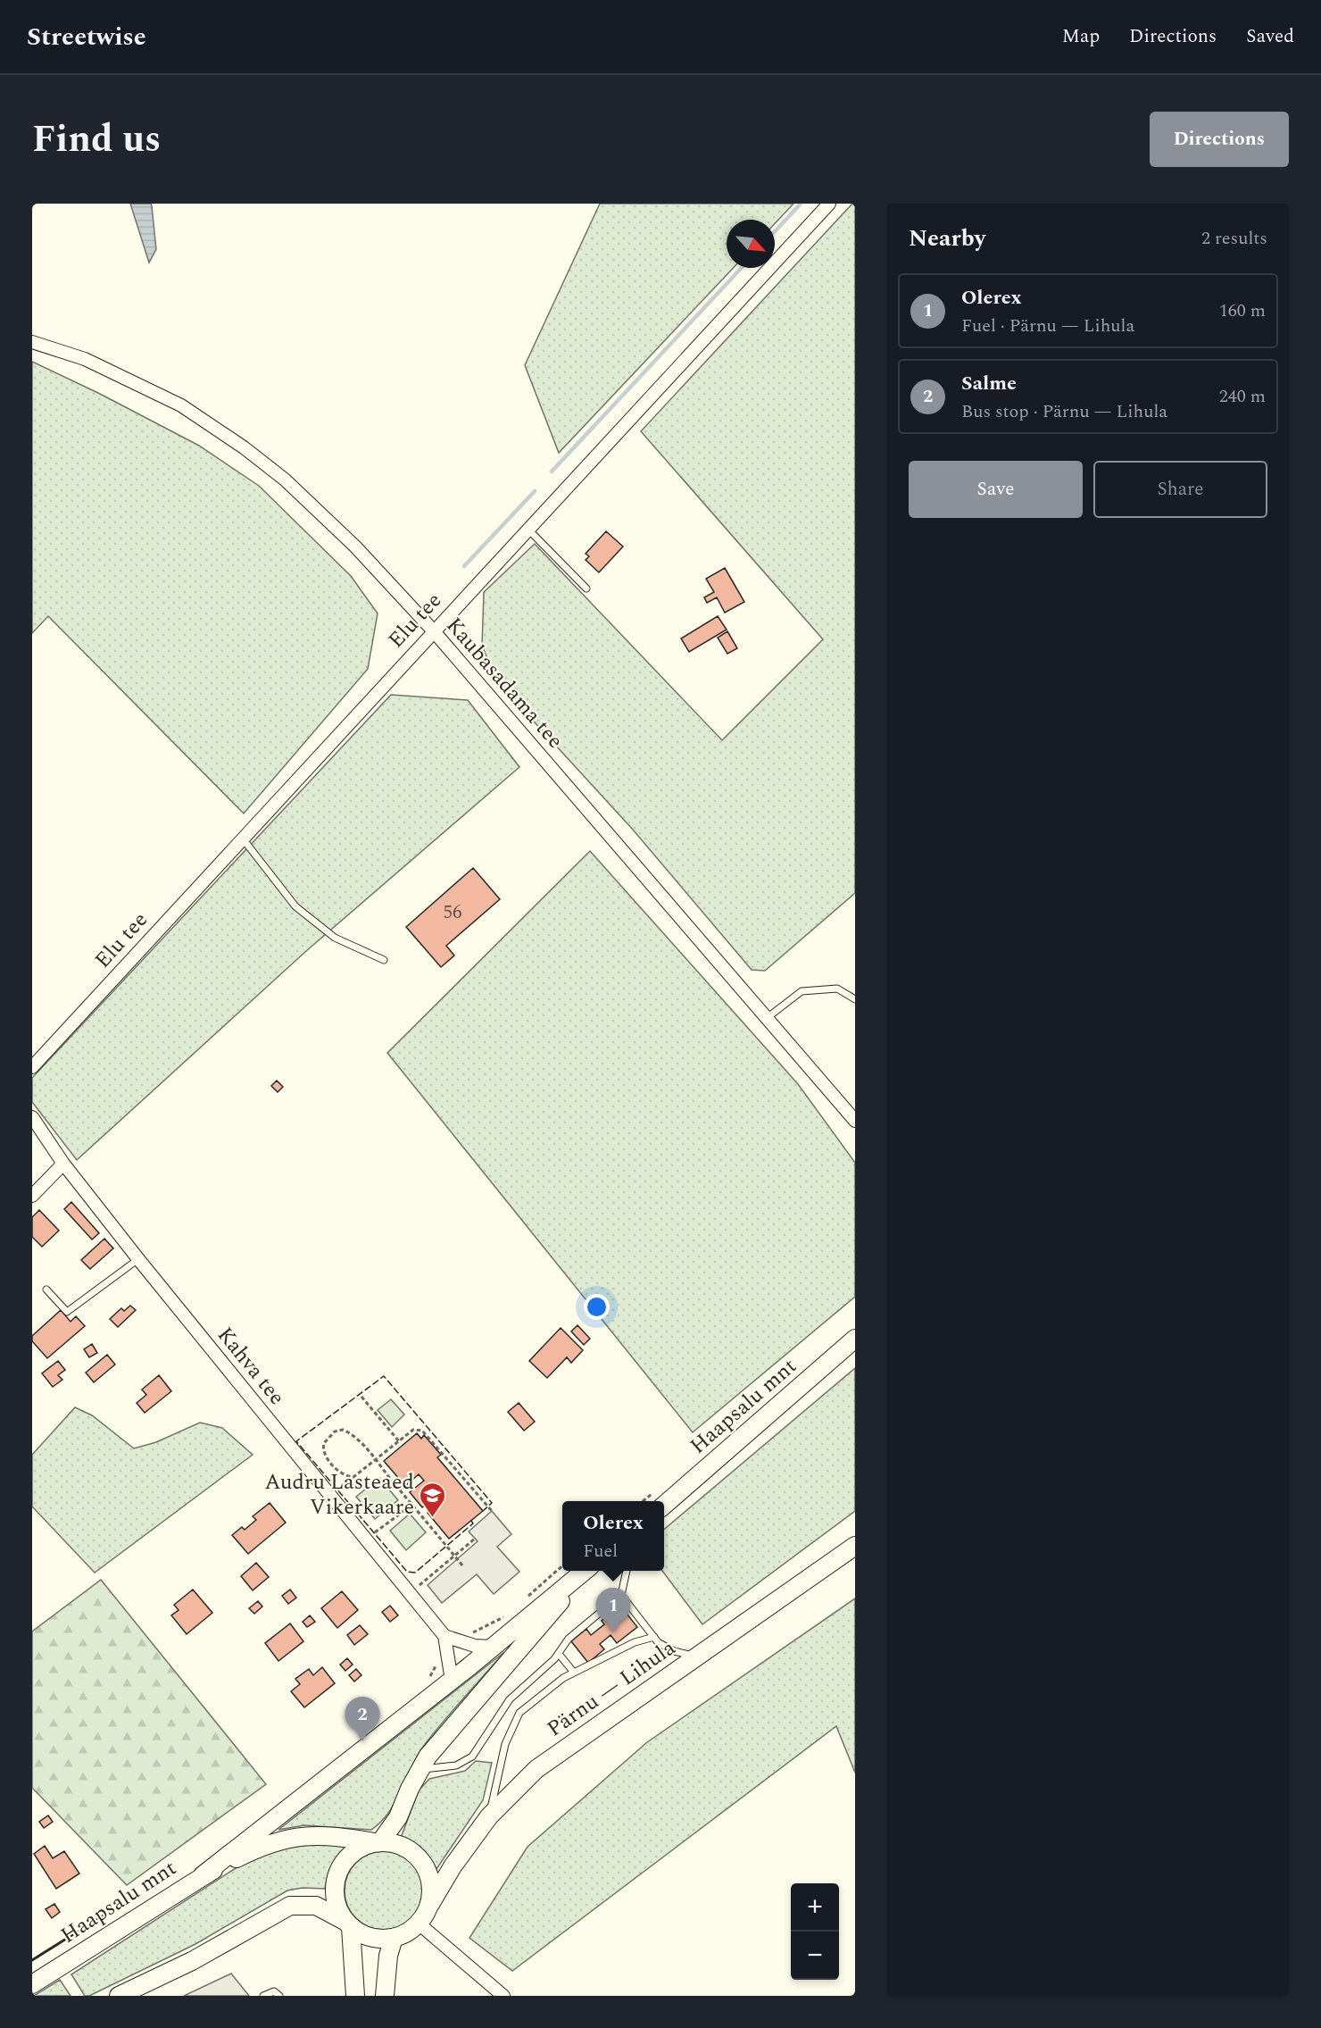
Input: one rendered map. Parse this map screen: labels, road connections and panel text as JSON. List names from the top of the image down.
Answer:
{
  "streets": {
    "main road": ["Haapsalu mnt", "Pärnu — Lihula"],
    "street": ["Elu tee", "Kaubasadama tee", "Kahva tee"]
  },
  "crossings": [
    ["Elu tee", "Kaubasadama tee"]
  ],
  "places": {
    "school or university": ["Audru Lasteaed Vikerkaare"]
  },
  "house_numbers": ["56"],
  "north": "bottom right",
  "page": {
    "header": "Streetwise",
    "nav": ["Map", "Directions", "Saved"],
    "title": "Find us",
    "buttons": [
      "Directions",
      ["Save", "Share"]
    ],
    "heading": ["Nearby", "2 results"],
    "list": [
      {
        "mark": "1",
        "name": "Olerex",
        "note": "Fuel · Pärnu — Lihula",
        "value": "160 m"
      },
      {
        "mark": "2",
        "name": "Salme",
        "note": "Bus stop · Pärnu — Lihula",
        "value": "240 m"
      }
    ],
    "popup": ["Olerex", "Fuel"],
    "pins": ["1", "2"],
    "map_buttons": ["+", "−"]
  }
}
